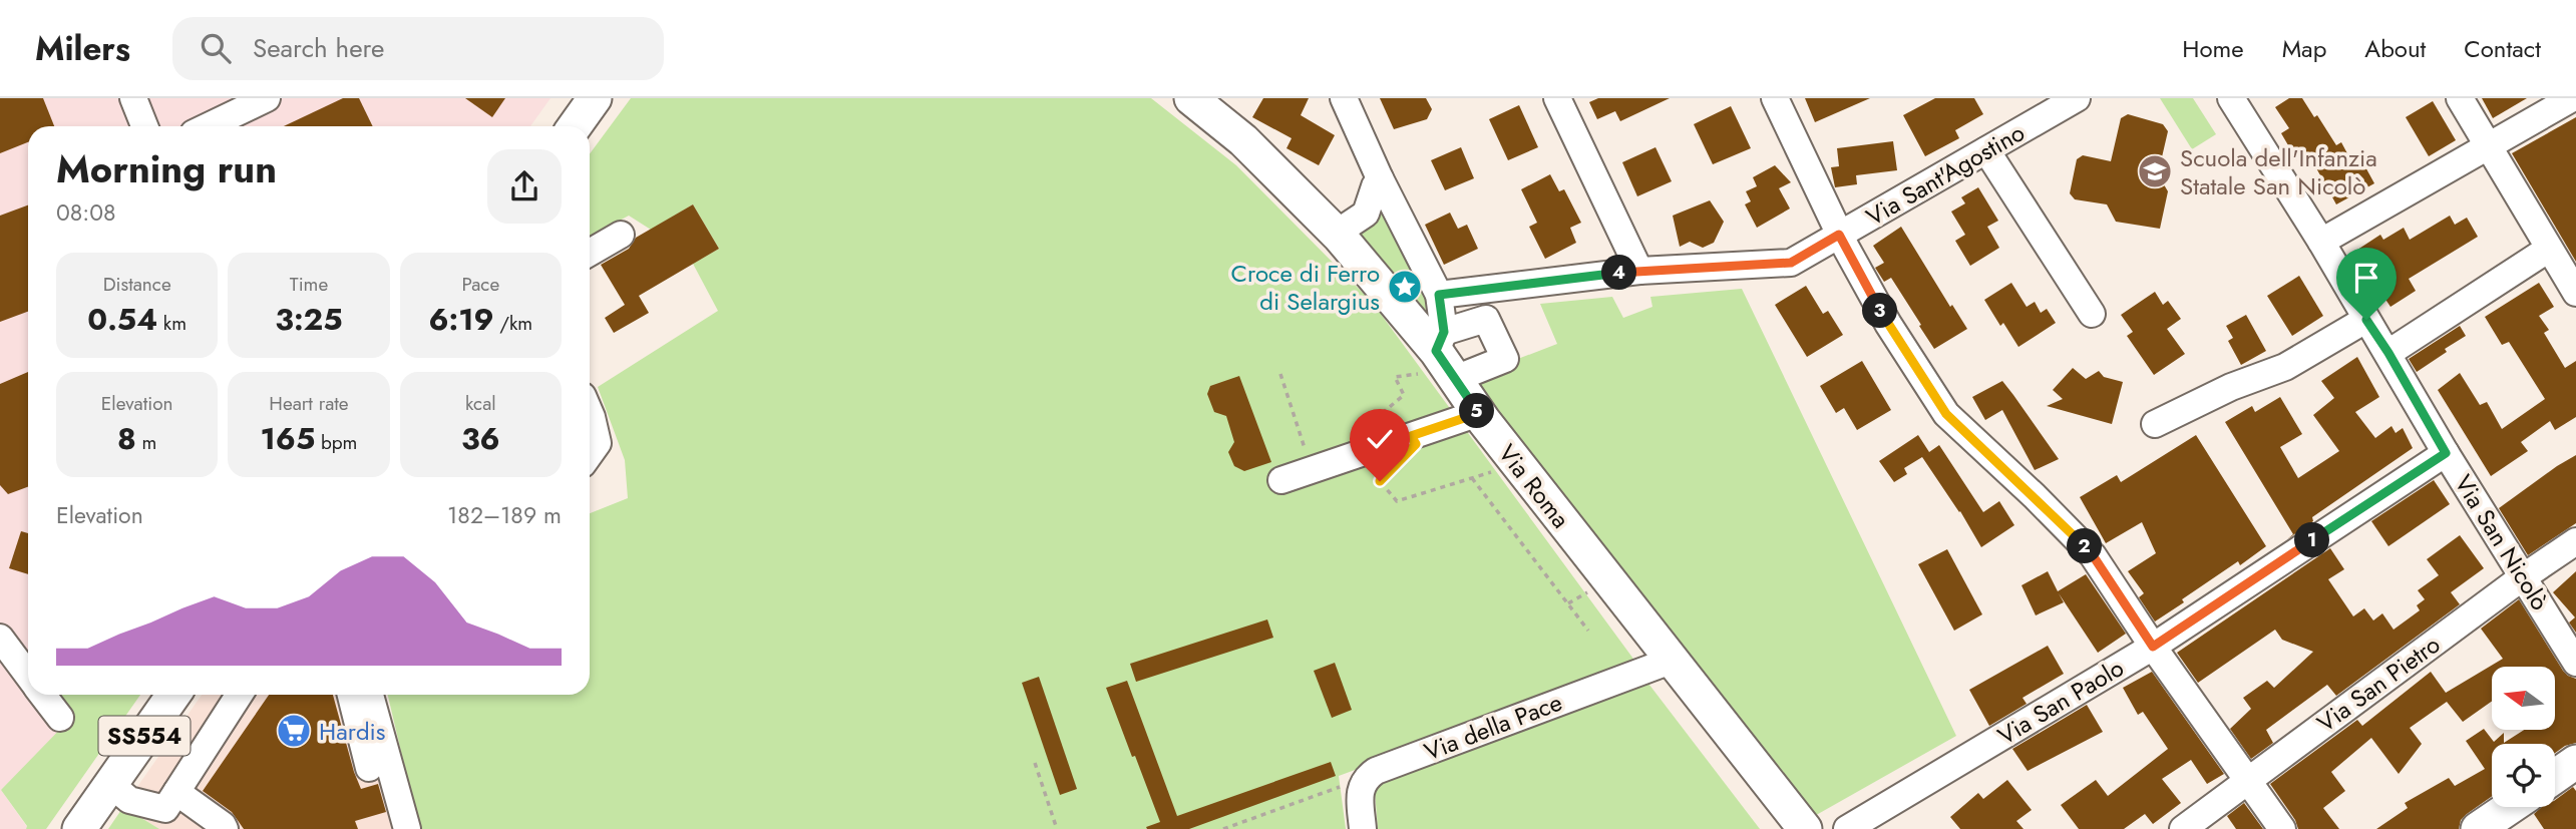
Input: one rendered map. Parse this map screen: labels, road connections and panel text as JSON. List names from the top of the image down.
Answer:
{
  "streets": {
    "main road": ["Via Roma", "SS554"],
    "street": [
      "Via Sant'Agostino",
      "Via San Nicolò",
      "Via San Pietro",
      "Via San Paolo",
      "Via della Pace"
    ]
  },
  "crossings": [
    ["Via Roma", "Via della Pace"],
    ["Via San Nicolò", "Via San Pietro"],
    ["Via San Nicolò", "Via San Paolo"]
  ],
  "places": {
    "school or university": ["Scuola dell'Infanzia Statale San Nicolò"],
    "place": ["Croce di Ferro di Selargius"],
    "supermarket": ["Hardis"]
  },
  "north": "left",
  "page": {
    "header": "Milers",
    "search": "Search here",
    "nav": [
      "Home",
      "Map",
      "About",
      "Contact"
    ],
    "heading": ["Morning run", "08:08"],
    "stats": [
      ["Distance", "0.54 km"],
      ["Time", "3:25"],
      ["Pace", "6:19 /km"],
      ["Elevation", "8 m"],
      ["Heart rate", "165 bpm"],
      ["kcal", "36"]
    ],
    "pins": [
      "4",
      "3",
      "5",
      "1",
      "2"
    ],
    "chart": ["Elevation", "182–189 m"]
  }
}
